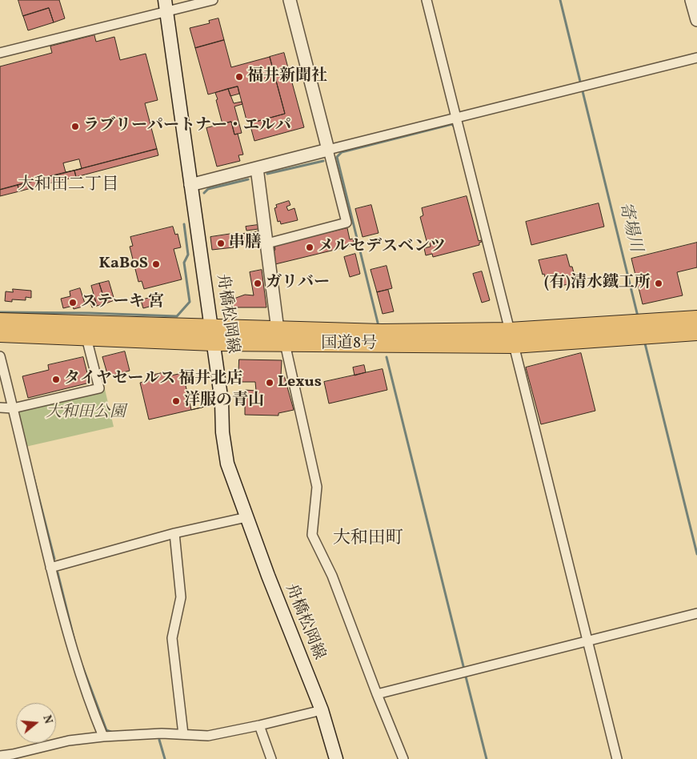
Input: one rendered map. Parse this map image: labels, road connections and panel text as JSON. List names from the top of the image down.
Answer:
{
  "streets": {
    "highway": ["国道8号"],
    "main road": ["舟橋松岡線"]
  },
  "crossings": [
    ["舟橋松岡線", "国道8号"]
  ],
  "districts": ["大和田二丁目", "大和田町"],
  "water": ["寄場川"],
  "parks": ["大和田公園"],
  "places": [
    "福井新聞社",
    "ラブリーパートナー・エルパ",
    "串膳",
    "メルセデスベンツ",
    "KaBoS",
    "ガリバー",
    "(有)清水鐵工所",
    "ステーキ 宮",
    "タイヤセールス 福井北店",
    "Lexus",
    "洋服の青山"
  ],
  "north": "right"
}
